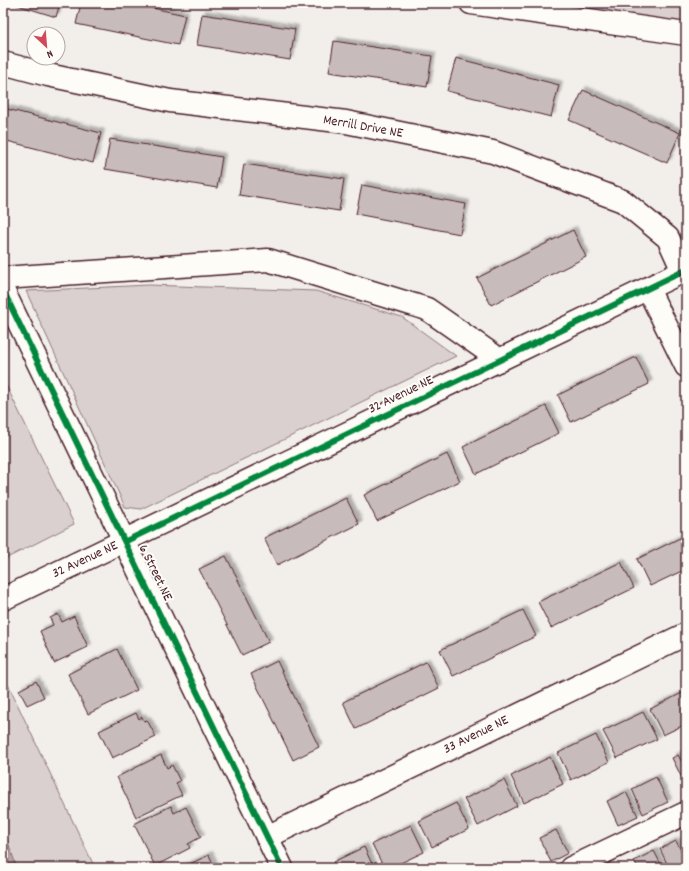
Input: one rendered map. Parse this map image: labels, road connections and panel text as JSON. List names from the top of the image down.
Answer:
{
  "streets": {
    "street": [
      "Merrill Drive NE",
      "32 Avenue NE",
      "6 Street NE",
      "33 Avenue NE"
    ]
  },
  "crossings": [
    ["Merrill Drive NE", "32 Avenue NE"],
    ["32 Avenue NE", "6 Street NE"],
    ["6 Street NE", "33 Avenue NE"]
  ],
  "north": "bottom right"
}
